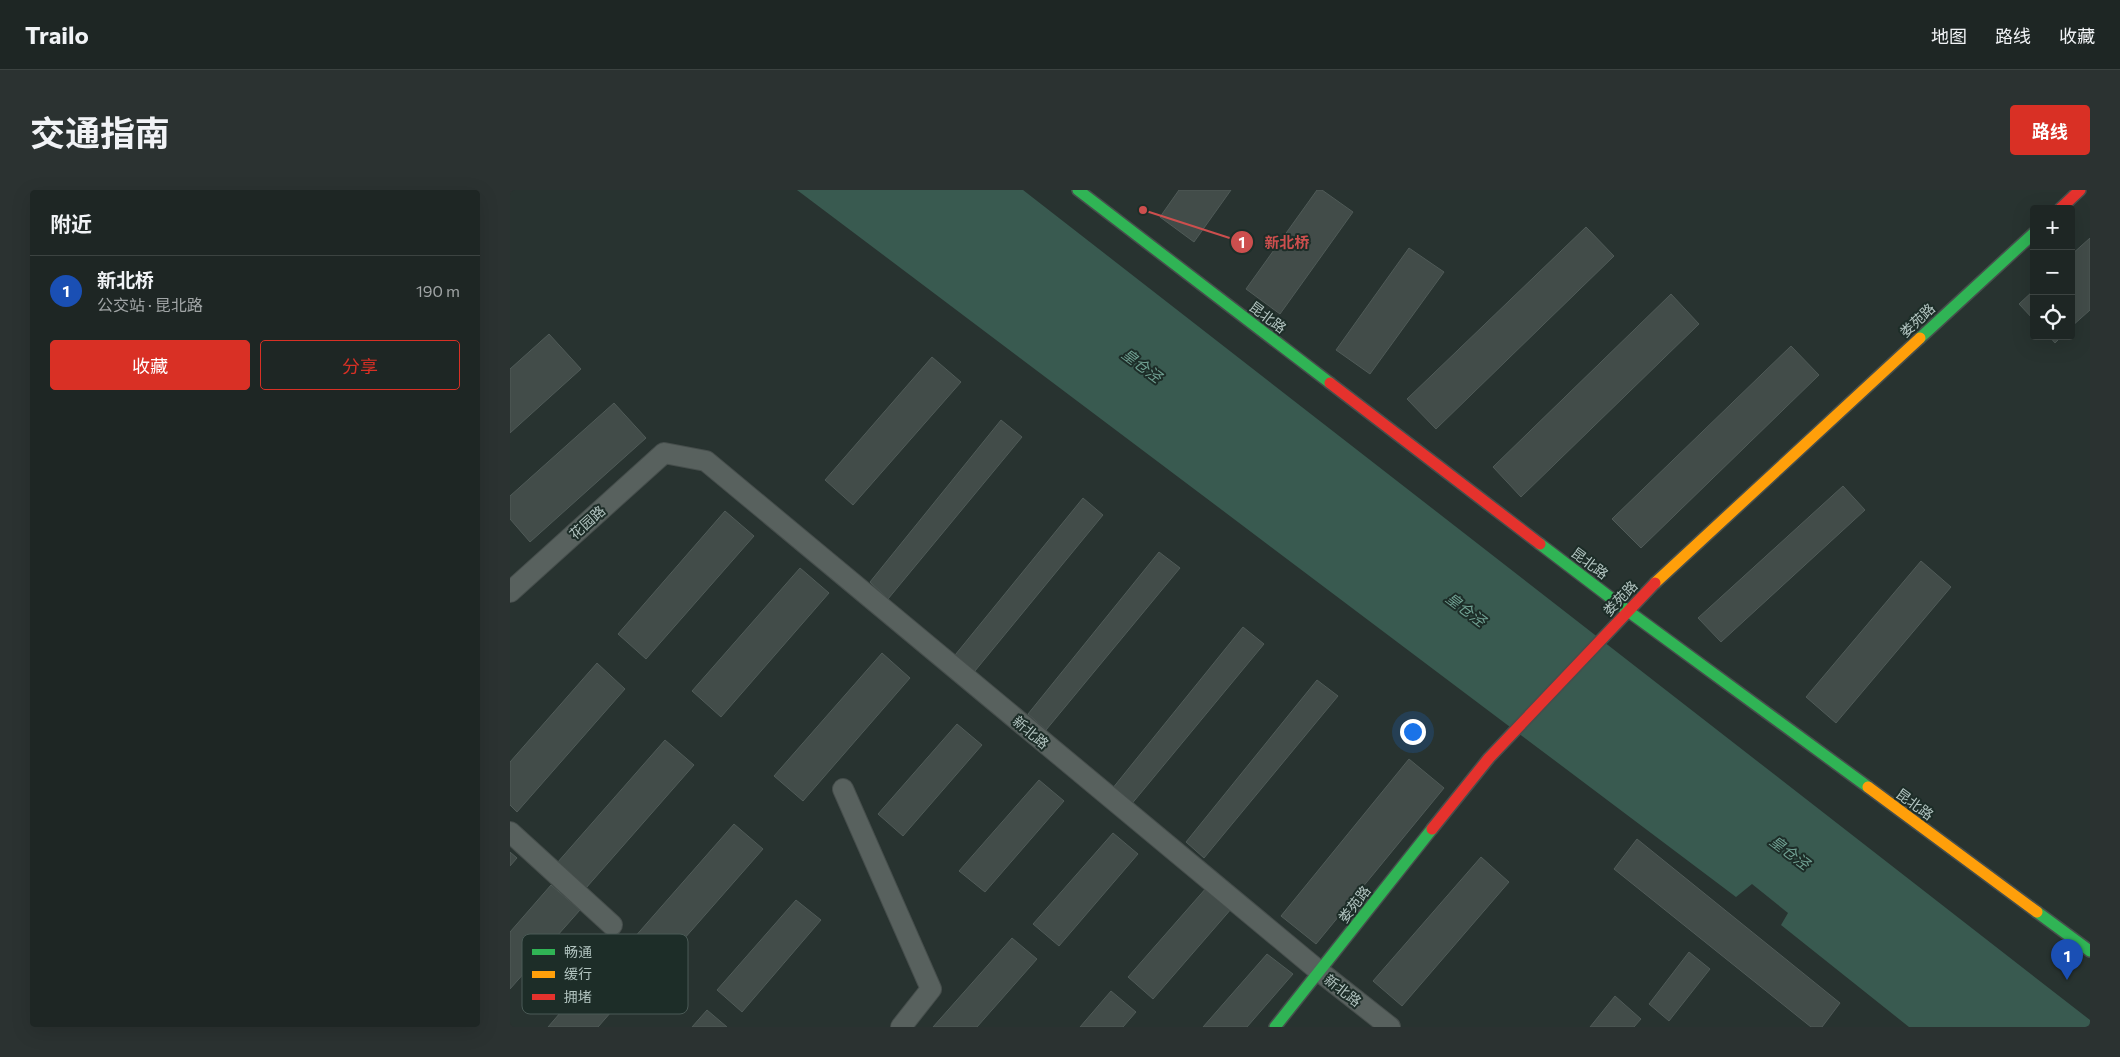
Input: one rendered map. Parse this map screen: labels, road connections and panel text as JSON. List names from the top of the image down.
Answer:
{
  "streets": {
    "street": [
      "昆北路",
      "娄苑路",
      "花园路",
      "新北路"
    ]
  },
  "crossings": [
    ["昆北路", "娄苑路"],
    ["娄苑路", "新北路"],
    ["花园路", "新北路"]
  ],
  "water": ["皇仓泾"],
  "places": ["新北桥"],
  "legend": ["畅通", "缓行", "拥堵"],
  "page": {
    "header": "Trailo",
    "nav": ["地图", "路线", "收藏"],
    "title": "交通指南",
    "buttons": [
      "路线",
      ["收藏", "分享"]
    ],
    "heading": "附近",
    "map_buttons": ["+", "−"],
    "list": [
      {
        "mark": "1",
        "name": "新北桥",
        "note": "公交站 · 昆北路",
        "value": "190 m"
      }
    ],
    "pins": "1"
  }
}
